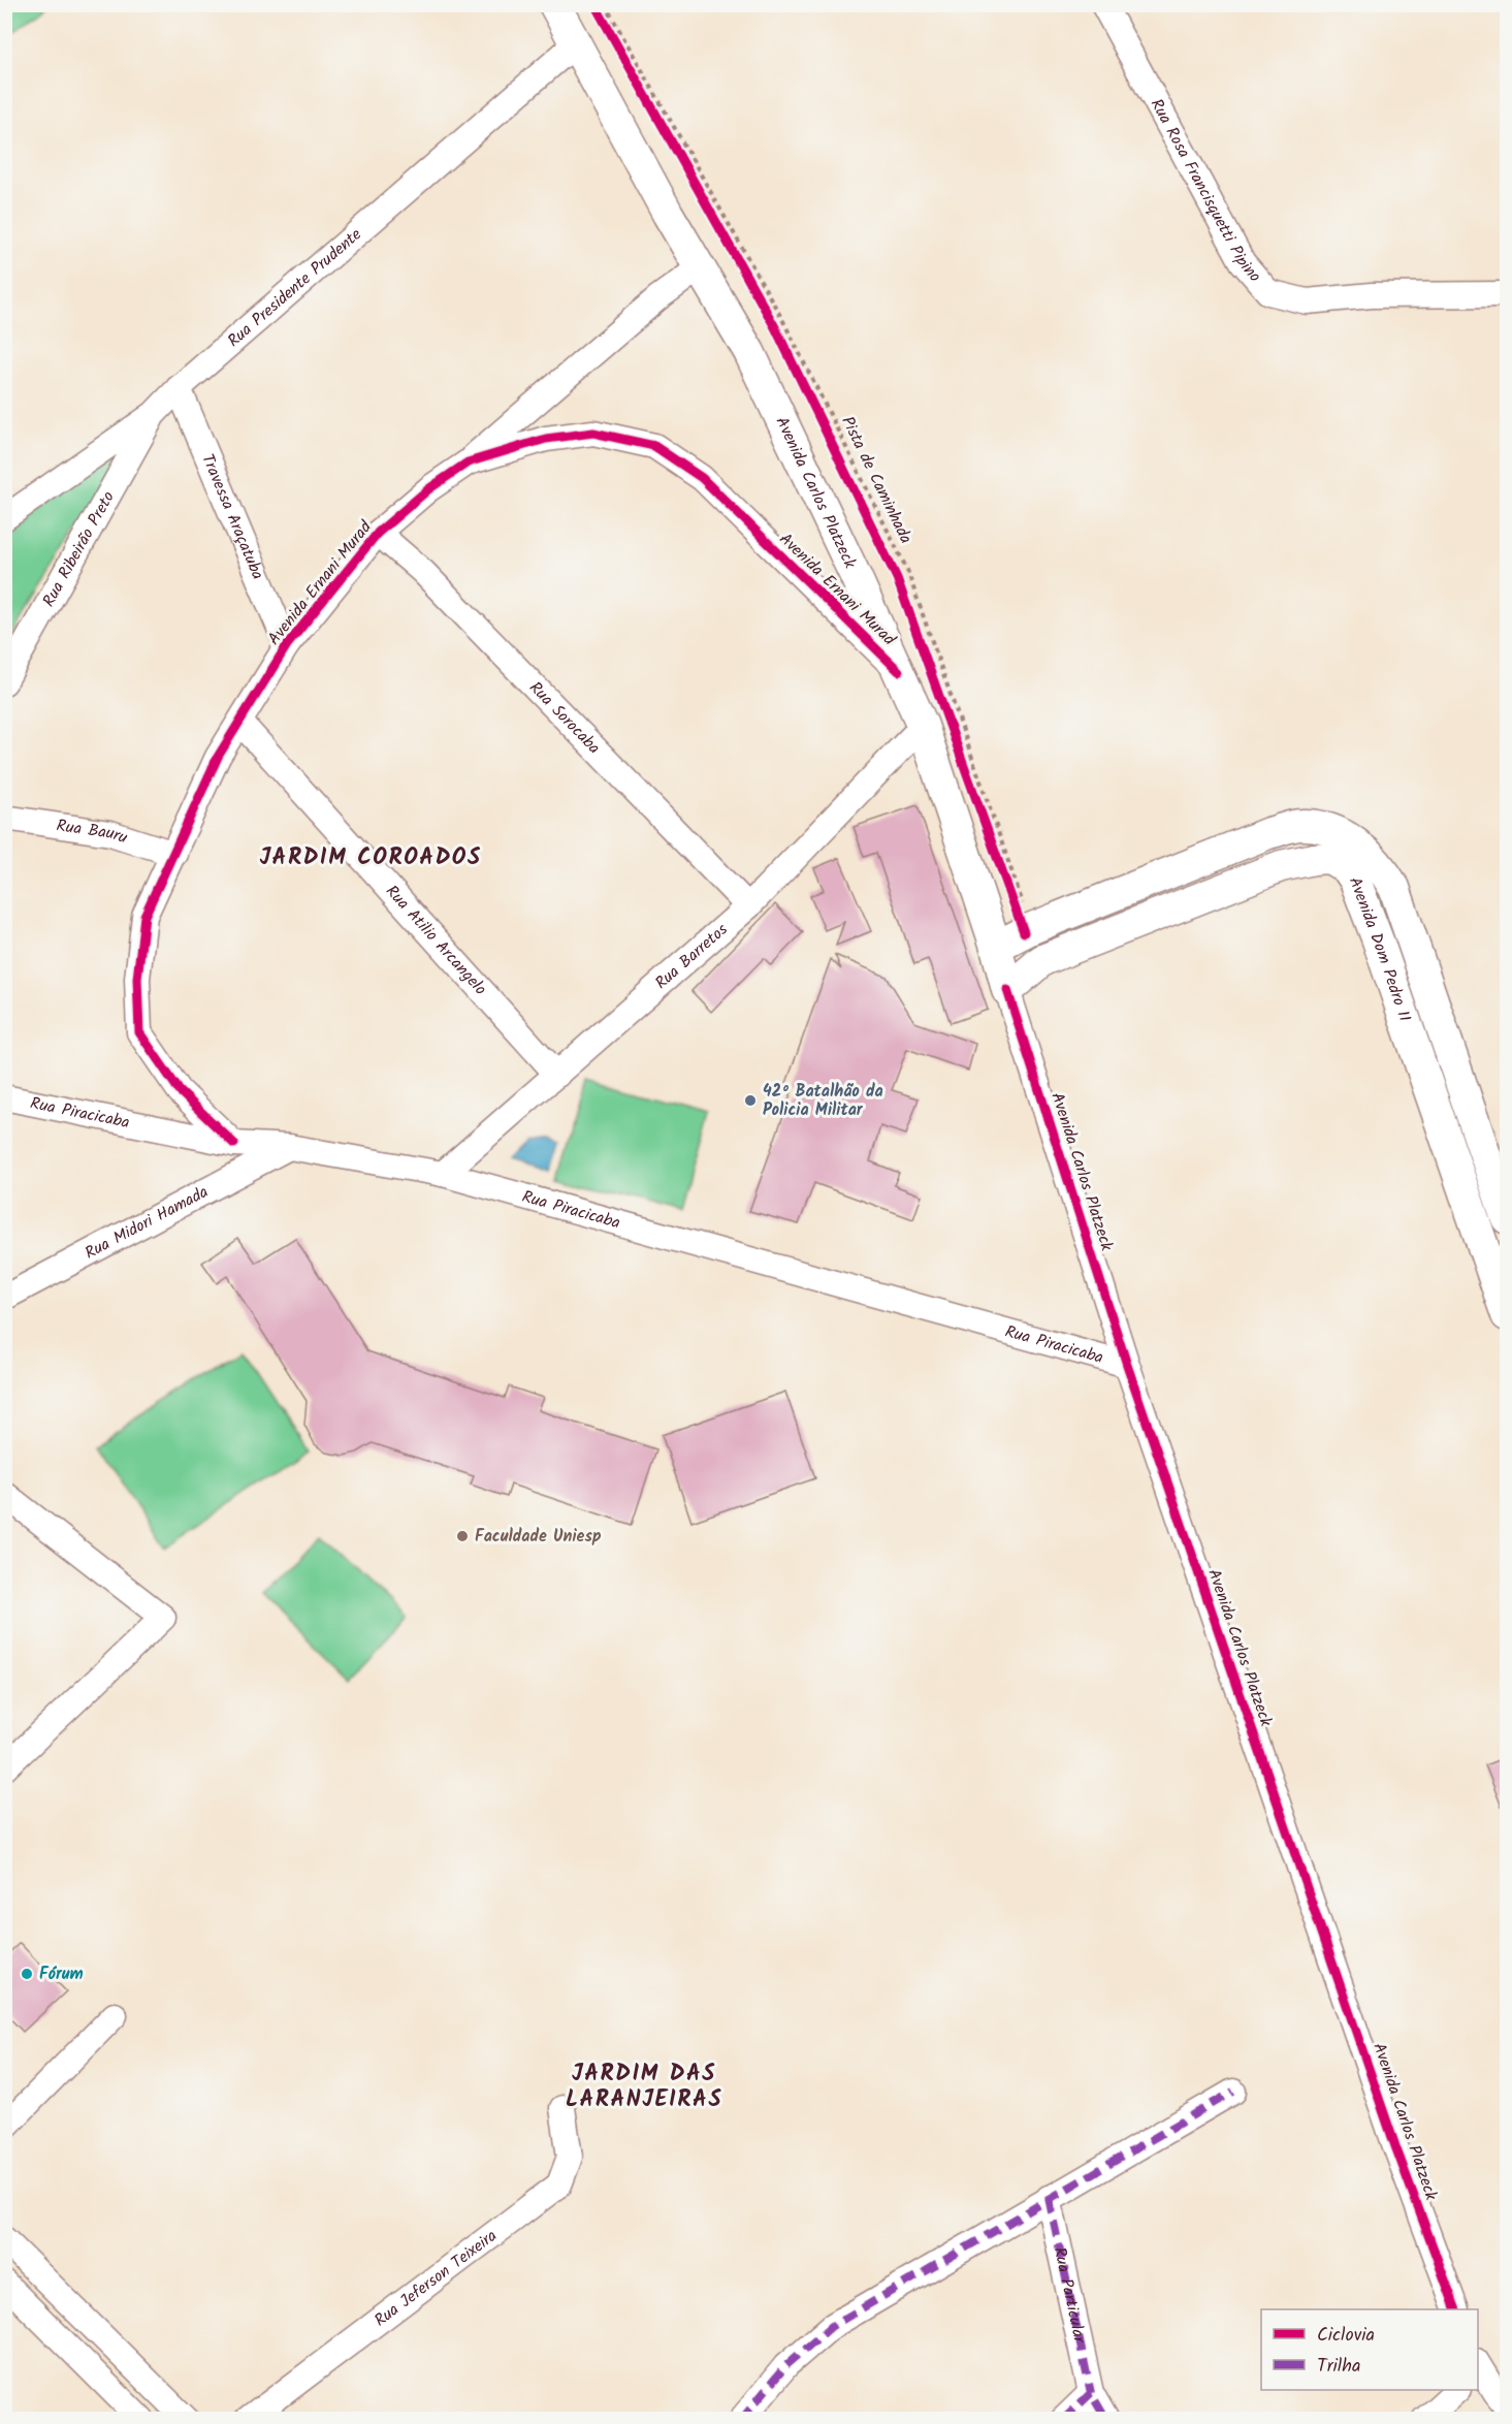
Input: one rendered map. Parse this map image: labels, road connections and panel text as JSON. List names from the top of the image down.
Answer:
{
  "streets": {
    "main road": ["Avenida Carlos Platzeck", "Avenida Dom Pedro II"],
    "street": [
      "Rua Rosa Francisquetti Pipino",
      "Rua Presidente Prudente",
      "Travessa Araçatuba",
      "Rua Ribeirão Preto",
      "Avenida Ernani Murad",
      "Rua Sorocaba",
      "Rua Bauru",
      "Rua Atilio Arcangelo",
      "Rua Barretos",
      "Rua Piracicaba",
      "Rua Midori Hamada",
      "Rua Jeferson Teixeira",
      "Rua Particular"
    ],
    "path": ["Pista de Caminhada"]
  },
  "crossings": [
    ["Rua Presidente Prudente", "Avenida Carlos Platzeck"],
    ["Rua Presidente Prudente", "Travessa Araçatuba"],
    ["Rua Presidente Prudente", "Rua Ribeirão Preto"],
    ["Pista de Caminhada", "Avenida Dom Pedro II"],
    ["Avenida Carlos Platzeck", "Avenida Ernani Murad"],
    ["Avenida Carlos Platzeck", "Avenida Dom Pedro II"],
    ["Avenida Carlos Platzeck", "Rua Barretos"],
    ["Avenida Carlos Platzeck", "Rua Piracicaba"],
    ["Travessa Araçatuba", "Avenida Ernani Murad"],
    ["Avenida Ernani Murad", "Rua Sorocaba"],
    ["Avenida Ernani Murad", "Rua Bauru"],
    ["Avenida Ernani Murad", "Rua Atilio Arcangelo"],
    ["Avenida Ernani Murad", "Rua Piracicaba"],
    ["Rua Sorocaba", "Rua Barretos"],
    ["Rua Atilio Arcangelo", "Rua Barretos"],
    ["Rua Barretos", "Rua Piracicaba"],
    ["Rua Piracicaba", "Rua Midori Hamada"]
  ],
  "districts": ["JARDIM COROADOS", "JARDIM DAS LARANJEIRAS"],
  "places": ["42º Batalhão da Policia Militar", "Faculdade Uniesp", "Fórum"],
  "legend": ["Ciclovia", "Trilha"]
}
